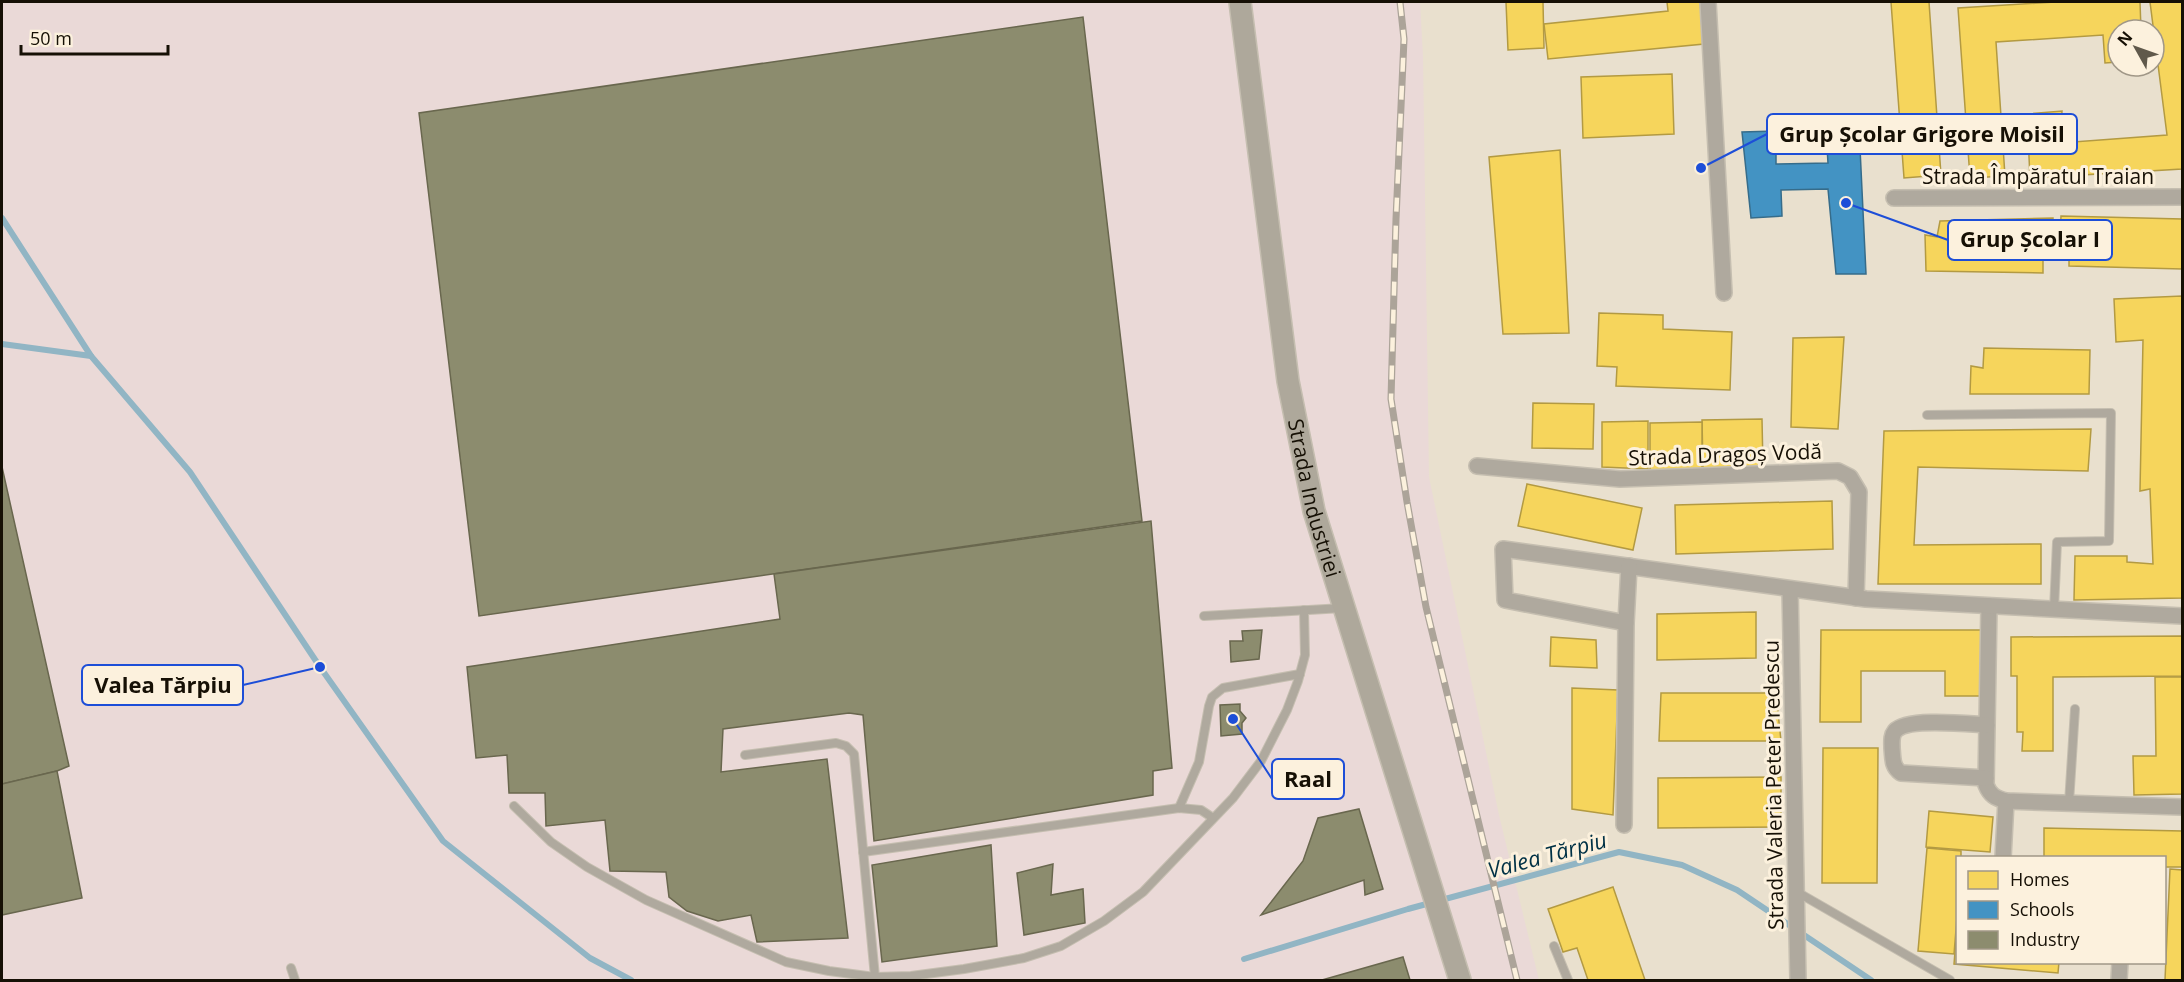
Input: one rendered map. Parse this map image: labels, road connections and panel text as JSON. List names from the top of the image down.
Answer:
{
  "streets": {
    "street": [
      "Strada Împăratul Traian",
      "Strada Dragoș Vodă",
      "Strada Industriei",
      "Strada Valeria Peter Predescu"
    ]
  },
  "water": ["Valea Tărpiu"],
  "places": [
    "Grup Școlar Grigore Moisil",
    "Grup Școlar I",
    "Valea Tărpiu",
    "Raal"
  ],
  "legend": ["Homes", "Schools", "Industry"],
  "scale_bar": "50 m",
  "north": "top left"
}
